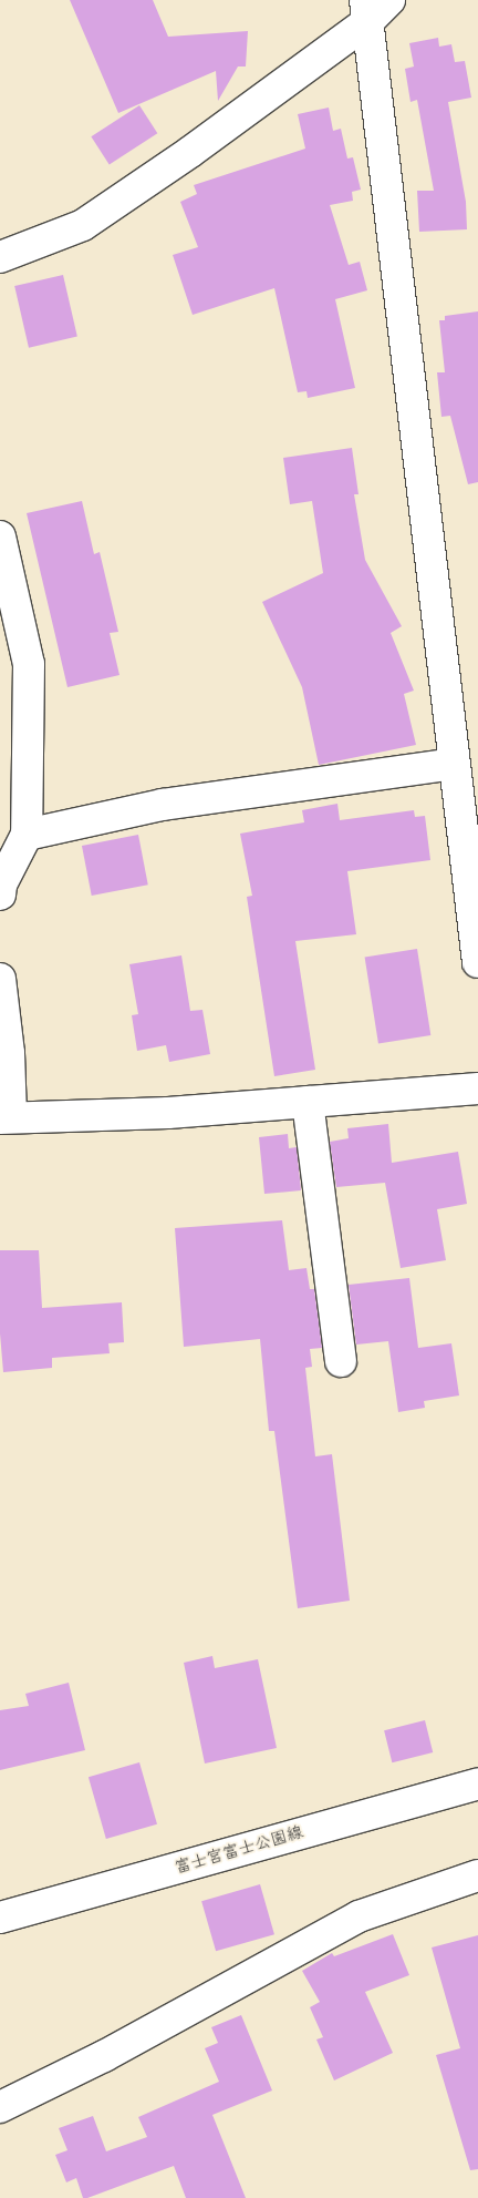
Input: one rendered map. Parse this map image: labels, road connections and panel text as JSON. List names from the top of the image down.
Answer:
{
  "streets": {
    "street": ["富士宮富士公園線"]
  }
}
